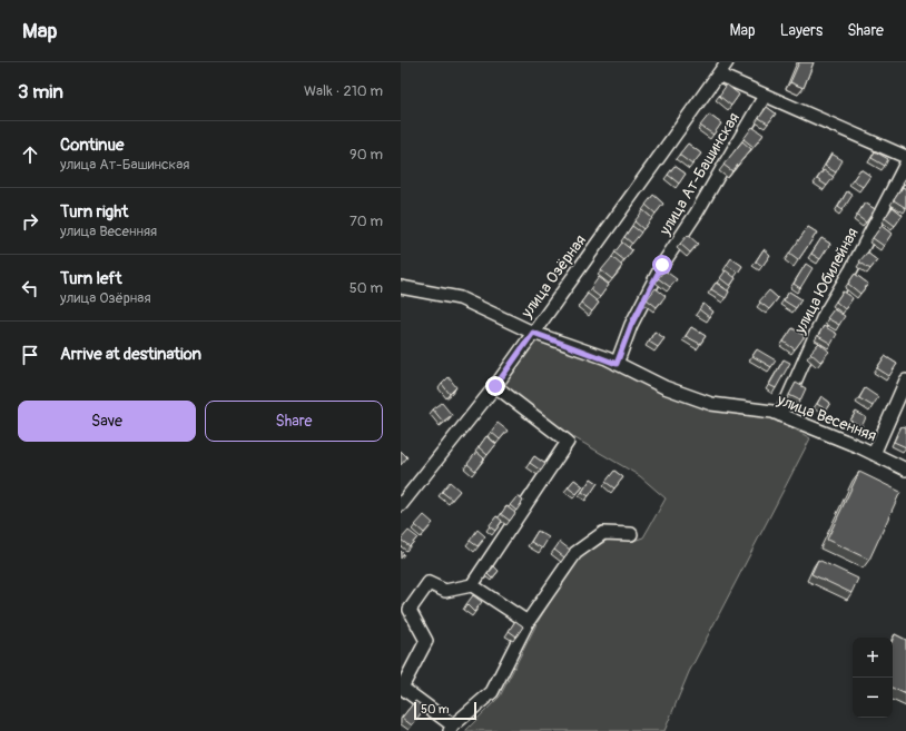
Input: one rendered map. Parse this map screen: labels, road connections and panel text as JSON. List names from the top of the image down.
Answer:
{
  "streets": {
    "street": [
      "улица Ат-Башинская",
      "улица Озёрная",
      "улица Юбилейная",
      "улица Весенняя"
    ]
  },
  "crossings": [
    ["улица Ат-Башинская", "улица Весенняя"],
    ["улица Озёрная", "улица Весенняя"],
    ["улица Юбилейная", "улица Весенняя"]
  ],
  "scale_bar": "50 m",
  "page": {
    "header": "Map",
    "nav": ["Map", "Layers", "Share"],
    "heading": ["3 min", "Walk · 210 m"],
    "list": [
      ["Continue", "улица Ат-Башинская", "90 m"],
      ["Turn right", "улица Весенняя", "70 m"],
      ["Turn left", "улица Озёрная", "50 m"],
      "Arrive at destination"
    ],
    "buttons": ["Save", "Share"],
    "map_buttons": ["+", "−"],
    "scale": "50 m"
  }
}
